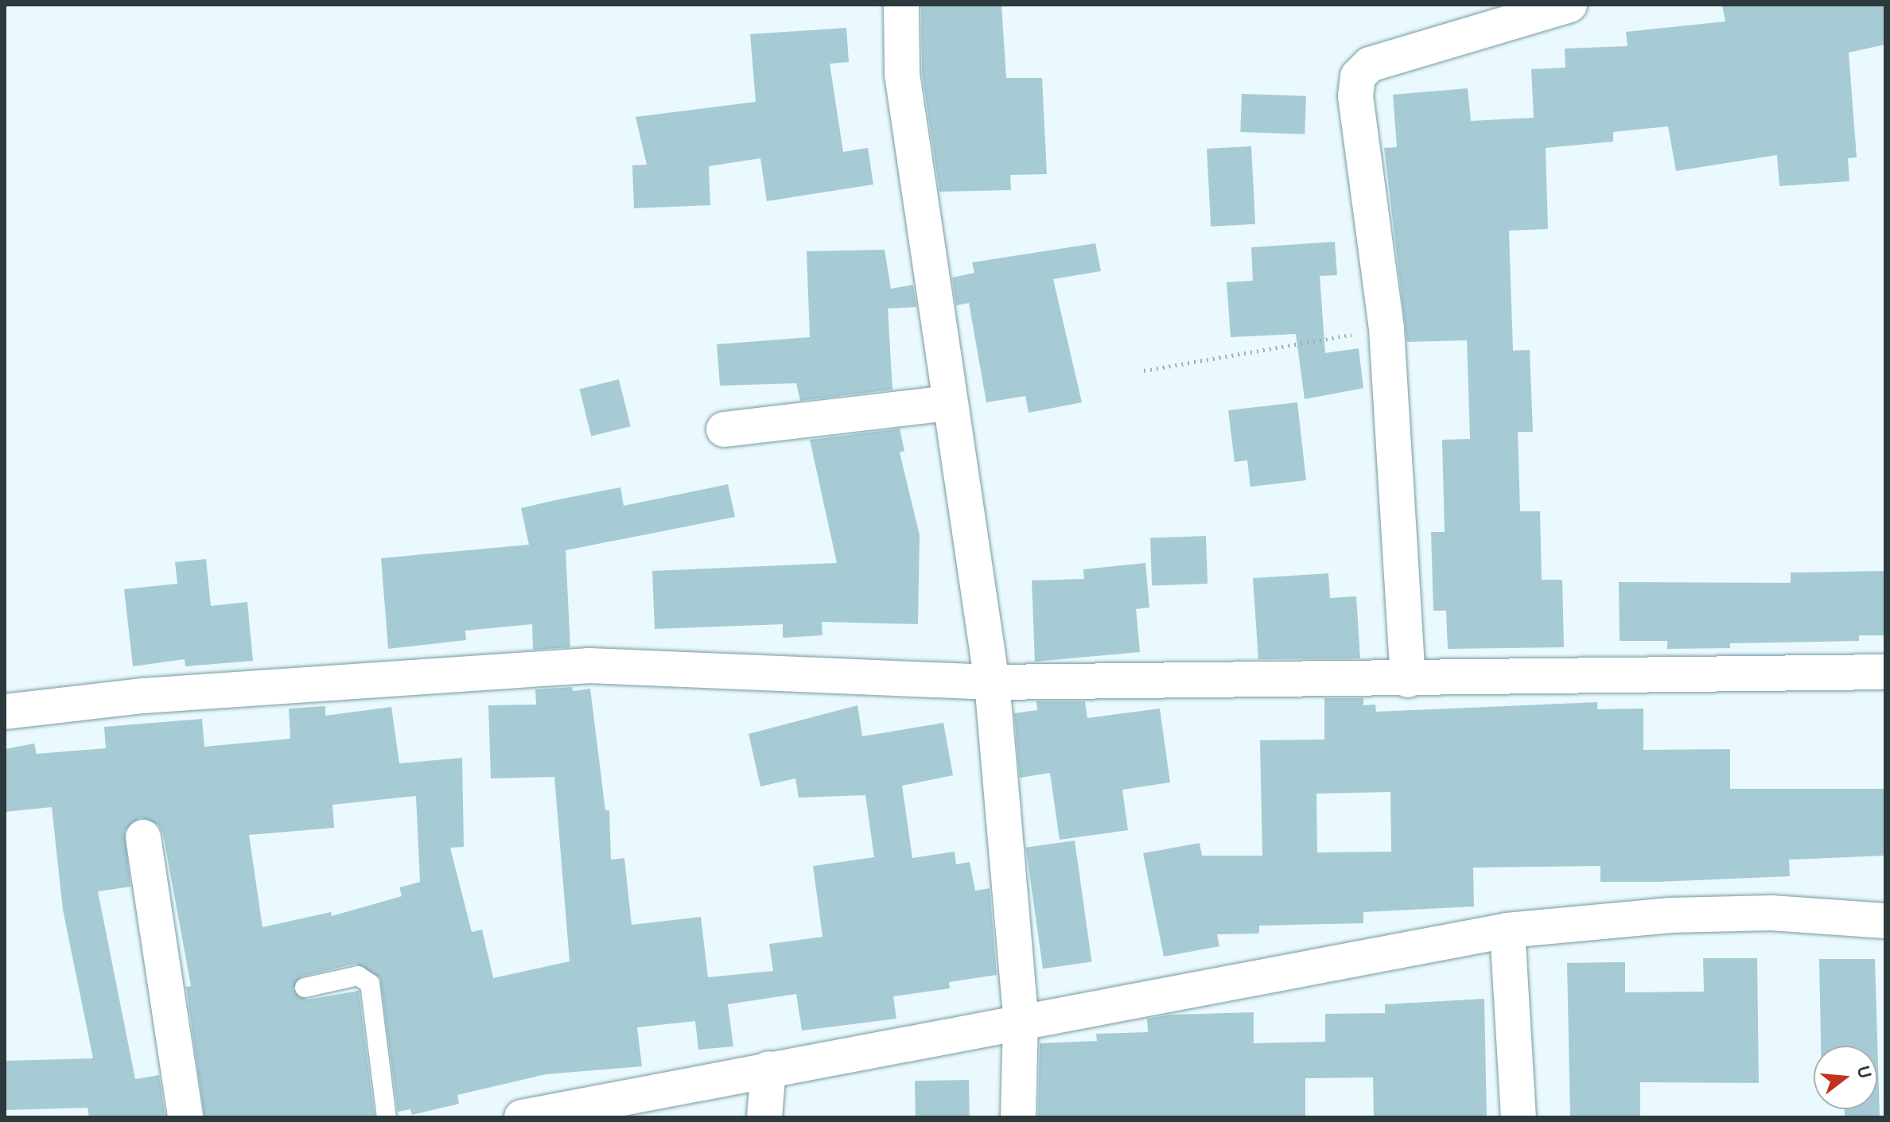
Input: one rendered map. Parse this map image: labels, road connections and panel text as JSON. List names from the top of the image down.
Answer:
{
  "north": "right"
}
